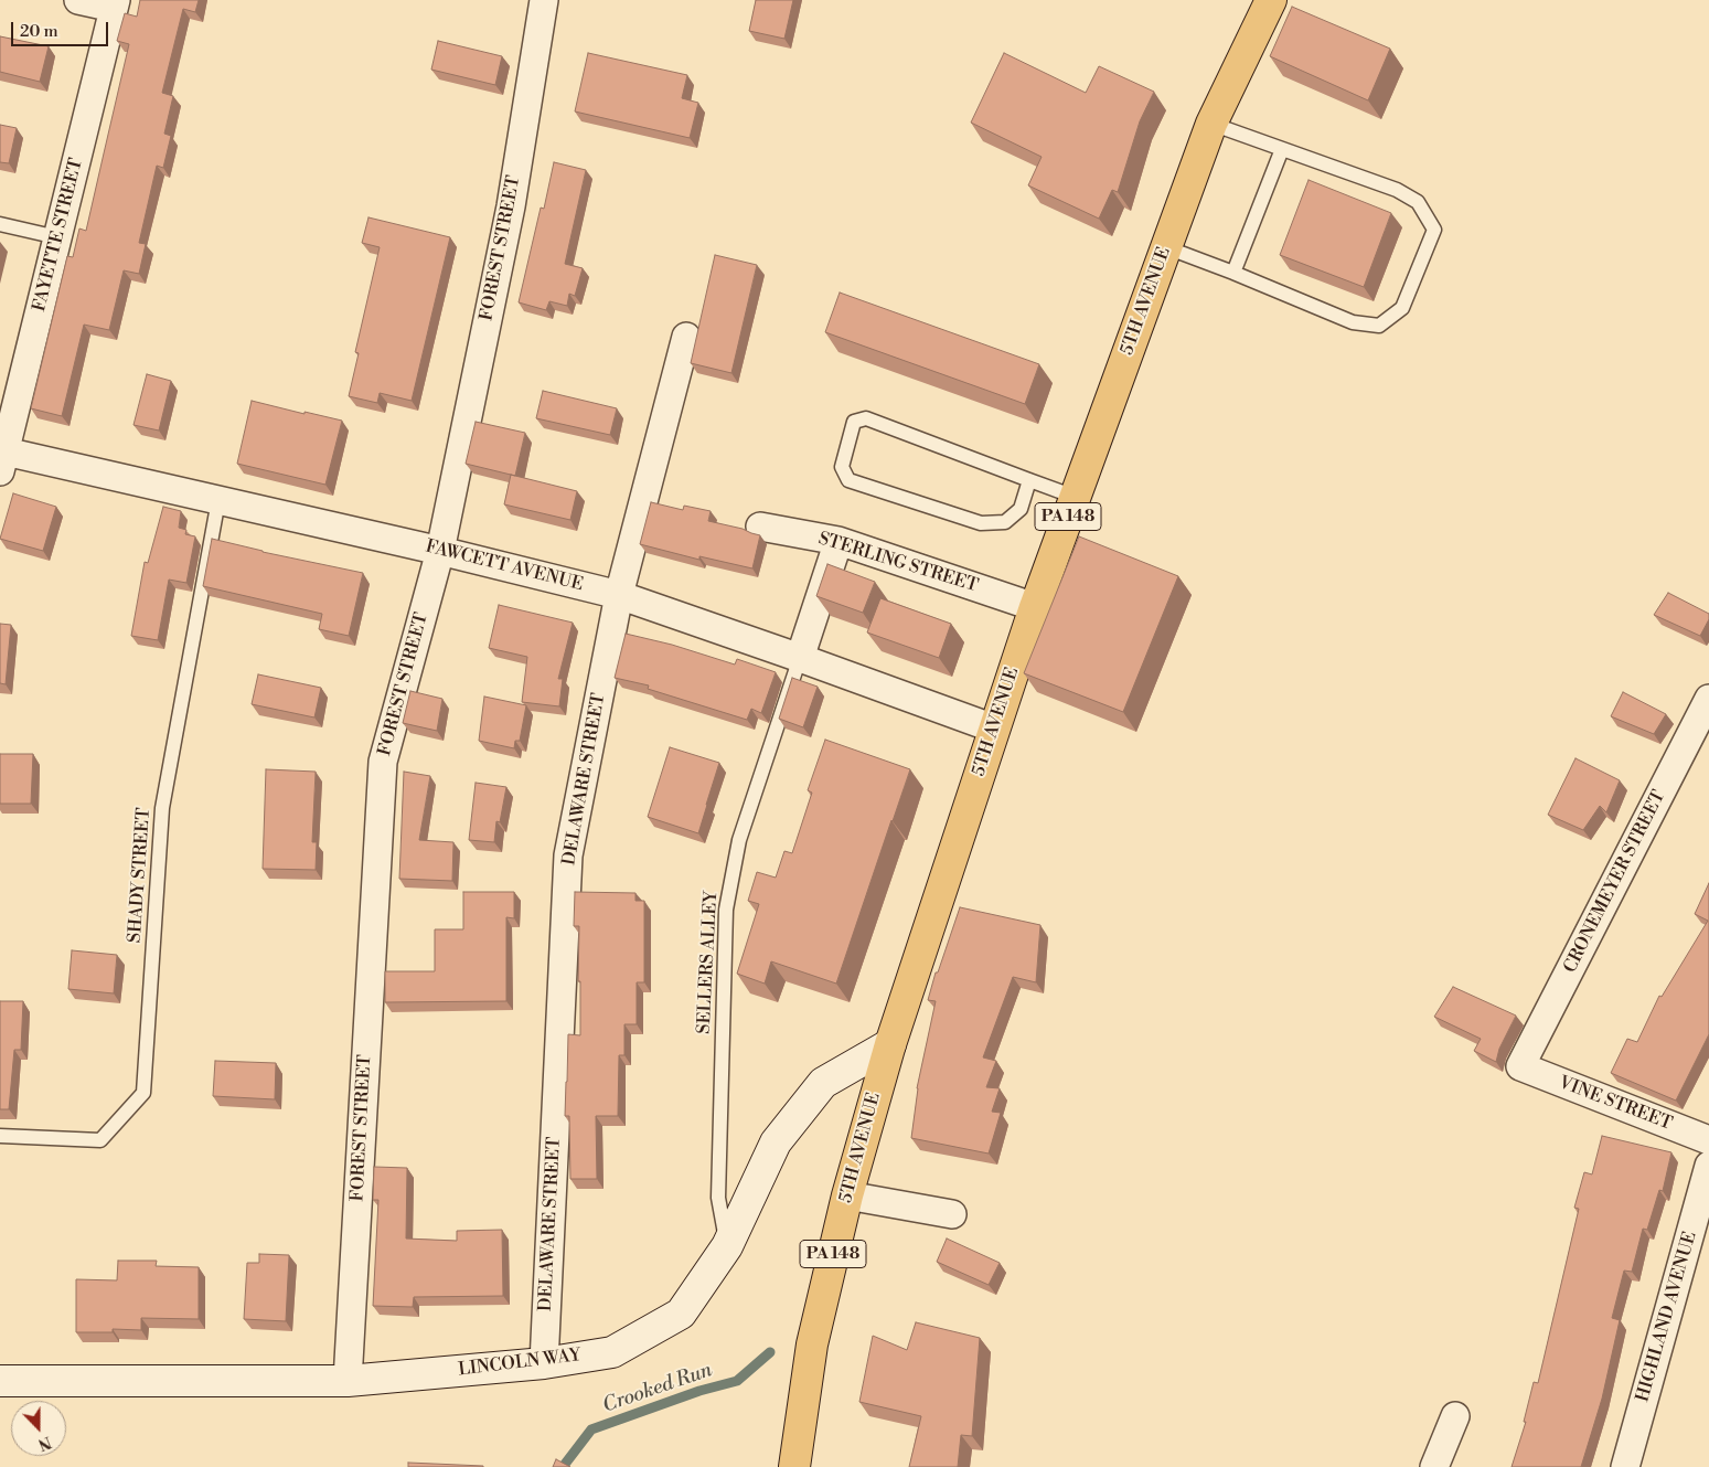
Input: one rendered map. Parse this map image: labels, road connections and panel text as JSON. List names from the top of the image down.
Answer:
{
  "streets": {
    "main road": ["5TH AVENUE", "PA 148", "LINCOLN WAY"],
    "street": [
      "FAYETTE STREET",
      "FOREST STREET",
      "STERLING STREET",
      "FAWCETT AVENUE",
      "DELAWARE STREET",
      "CRONEMEYER STREET",
      "VINE STREET",
      "HIGHLAND AVENUE"
    ],
    "lane": ["SHADY STREET", "SELLERS ALLEY"]
  },
  "crossings": [
    ["FAYETTE STREET", "FAWCETT AVENUE"],
    ["FOREST STREET", "FAWCETT AVENUE"],
    ["FOREST STREET", "LINCOLN WAY"],
    ["5TH AVENUE", "STERLING STREET"],
    ["5TH AVENUE", "FAWCETT AVENUE"],
    ["5TH AVENUE", "LINCOLN WAY"],
    ["FAWCETT AVENUE", "DELAWARE STREET"],
    ["FAWCETT AVENUE", "SHADY STREET"],
    ["FAWCETT AVENUE", "SELLERS ALLEY"],
    ["DELAWARE STREET", "LINCOLN WAY"],
    ["CRONEMEYER STREET", "VINE STREET"],
    ["SELLERS ALLEY", "LINCOLN WAY"]
  ],
  "water": ["Crooked Run"],
  "scale_bar": "20 m",
  "north": "bottom"
}
